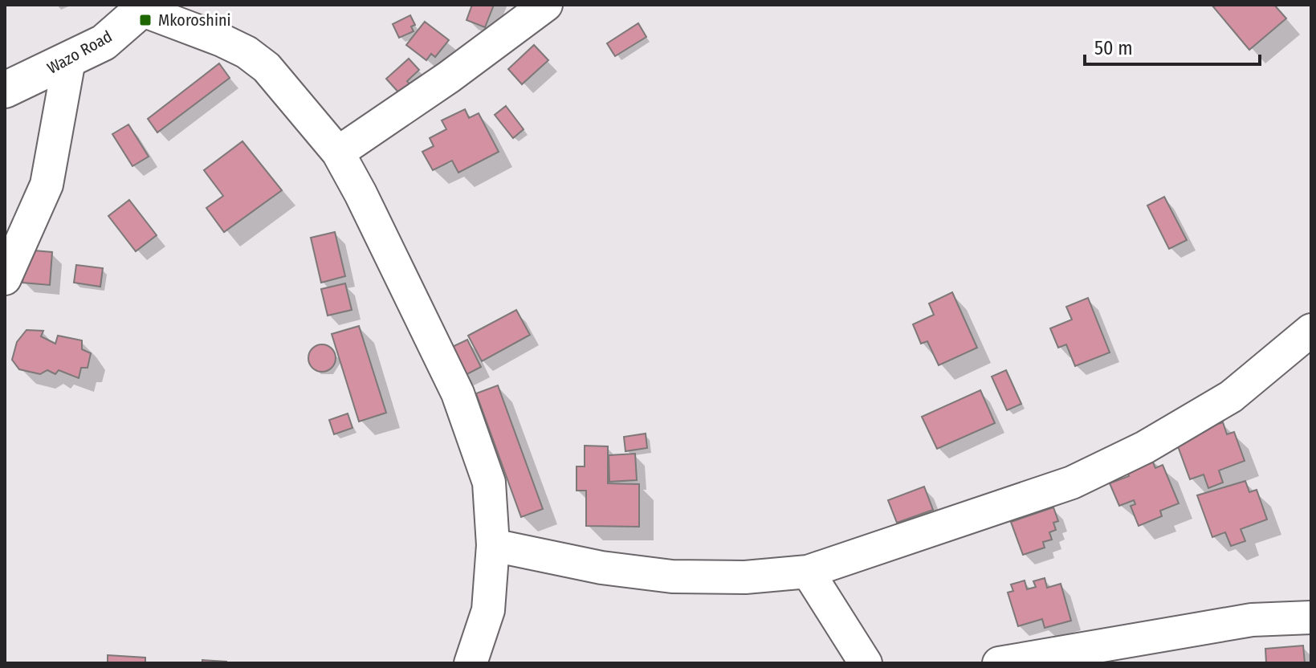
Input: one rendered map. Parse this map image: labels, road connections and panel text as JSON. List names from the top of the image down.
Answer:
{
  "streets": {
    "main road": ["Wazo Road"]
  },
  "places": {
    "transit": ["Mkoroshini"]
  },
  "scale_bar": "50 m"
}
